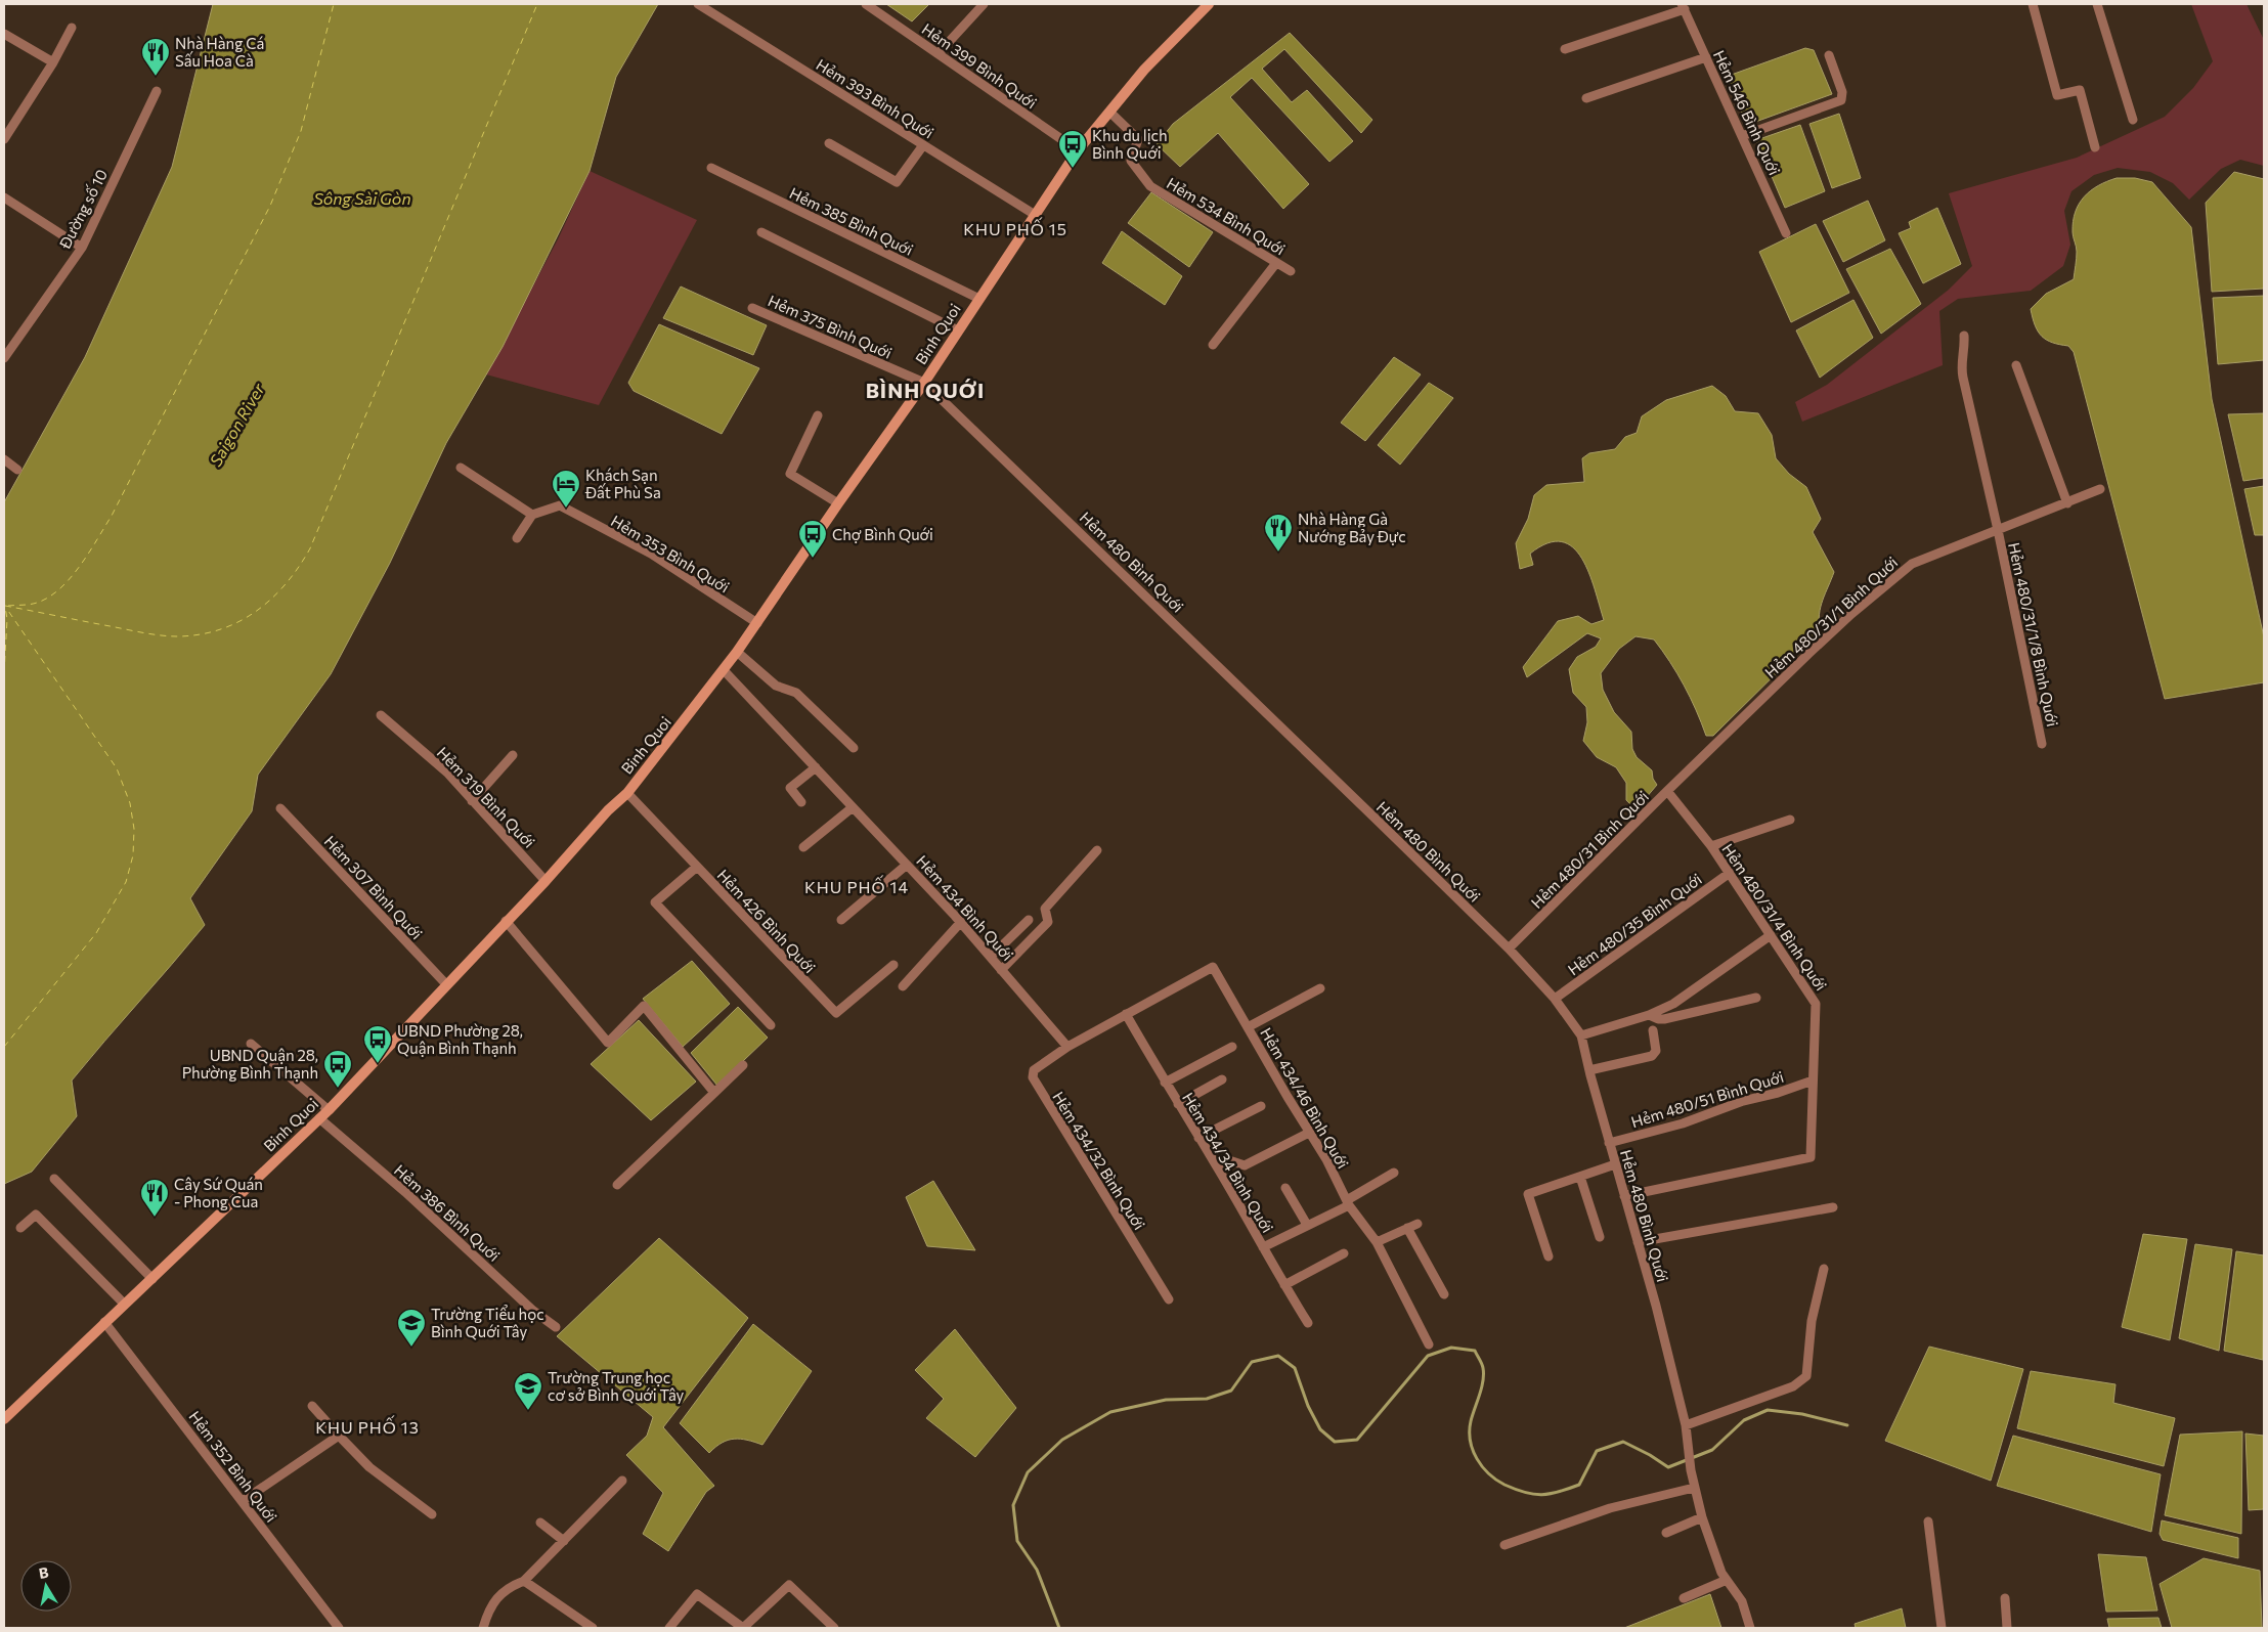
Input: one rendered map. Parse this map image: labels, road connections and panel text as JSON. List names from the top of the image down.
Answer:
{
  "streets": {
    "main road": ["Binh Quoi"],
    "street": [
      "Hẻm 399 Bình Quới",
      "Hẻm 393 Bình Quới",
      "Hẻm 546 Bình Quới",
      "Đường số 10",
      "Hẻm 534 Bình Quới",
      "Hẻm 385 Bình Quới",
      "Hẻm 375 Bình Quới",
      "Hẻm 353 Bình Quới",
      "Hẻm 480 Bình Quới",
      "Hẻm 480/31/1 Bình Quới",
      "Hẻm 480/31/1/8 Bình Quới",
      "Hẻm 319 Bình Quới",
      "Hẻm 480/31 Bình Quới",
      "Hẻm 307 Bình Quới",
      "Hẻm 434 Bình Quới",
      "Hẻm 480/31/4 Bình Quới",
      "Hẻm 426 Bình Quới",
      "Hẻm 480/35 Bình Quới",
      "Hẻm 434/46 Bình Quới",
      "Hẻm 480/51 Bình Quới",
      "Hẻm 434/32 Bình Quới",
      "Hẻm 434/34 Bình Quới",
      "Hẻm 386 Bình Quới",
      "Hẻm 352 Bình Quới"
    ]
  },
  "crossings": [
    ["Hẻm 399 Bình Quới", "Binh Quoi"],
    ["Hẻm 393 Bình Quới", "Binh Quoi"],
    ["Hẻm 534 Bình Quới", "Binh Quoi"],
    ["Hẻm 385 Bình Quới", "Binh Quoi"],
    ["Hẻm 375 Bình Quới", "Binh Quoi"],
    ["Hẻm 375 Bình Quới", "Hẻm 480 Bình Quới"],
    ["Binh Quoi", "Hẻm 353 Bình Quới"],
    ["Binh Quoi", "Hẻm 480 Bình Quới"],
    ["Binh Quoi", "Hẻm 319 Bình Quới"],
    ["Binh Quoi", "Hẻm 307 Bình Quới"],
    ["Binh Quoi", "Hẻm 434 Bình Quới"],
    ["Binh Quoi", "Hẻm 426 Bình Quới"],
    ["Binh Quoi", "Hẻm 386 Bình Quới"],
    ["Binh Quoi", "Hẻm 352 Bình Quới"],
    ["Hẻm 480 Bình Quới", "Hẻm 480/31 Bình Quới"],
    ["Hẻm 480 Bình Quới", "Hẻm 480/35 Bình Quới"],
    ["Hẻm 480 Bình Quới", "Hẻm 480/51 Bình Quới"],
    ["Hẻm 480/31/1 Bình Quới", "Hẻm 480/31/1/8 Bình Quới"],
    ["Hẻm 480/31/1 Bình Quới", "Hẻm 480/31 Bình Quới"],
    ["Hẻm 480/31 Bình Quới", "Hẻm 480/31/4 Bình Quới"],
    ["Hẻm 434 Bình Quới", "Hẻm 434/32 Bình Quới"],
    ["Hẻm 480/31/4 Bình Quới", "Hẻm 480/35 Bình Quới"],
    ["Hẻm 480/31/4 Bình Quới", "Hẻm 480/51 Bình Quới"],
    ["Hẻm 434/46 Bình Quới", "Hẻm 434/34 Bình Quới"]
  ],
  "districts": [
    "KHU PHỐ 15",
    "BÌNH QUỚI",
    "KHU PHỐ 14",
    "KHU PHỐ 13"
  ],
  "water": ["Sông Sài Gòn", "Saigon River"],
  "places": {
    "restaurant": ["Nhà Hàng Cá Sấu Hoa Cà", "Nhà Hàng Gà Nướng Bảy Đực", "Cây Sứ Quán - Phong Cua"],
    "bus stop": [
      "Khu du lịch Bình Quới",
      "Chợ Bình Quới",
      "UBND Phường 28, Quận Bình Thạnh",
      "UBND Quận 28, Phường Bình Thạnh"
    ],
    "hotel": ["Khách Sạn Đất Phù Sa"],
    "school or university": ["Trường Tiểu học Bình Quới Tây", "Trường Trung học cơ sở Bình Quới Tây"]
  },
  "north": "top"
}
